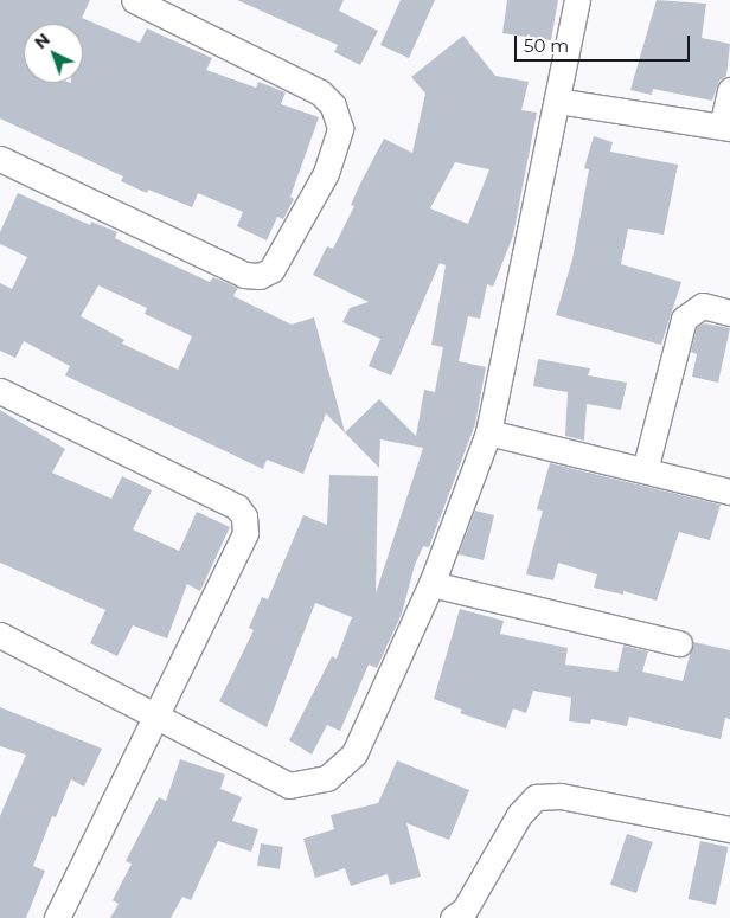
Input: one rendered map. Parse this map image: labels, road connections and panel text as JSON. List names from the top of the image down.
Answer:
{
  "scale_bar": "50 m",
  "north": "top left"
}
